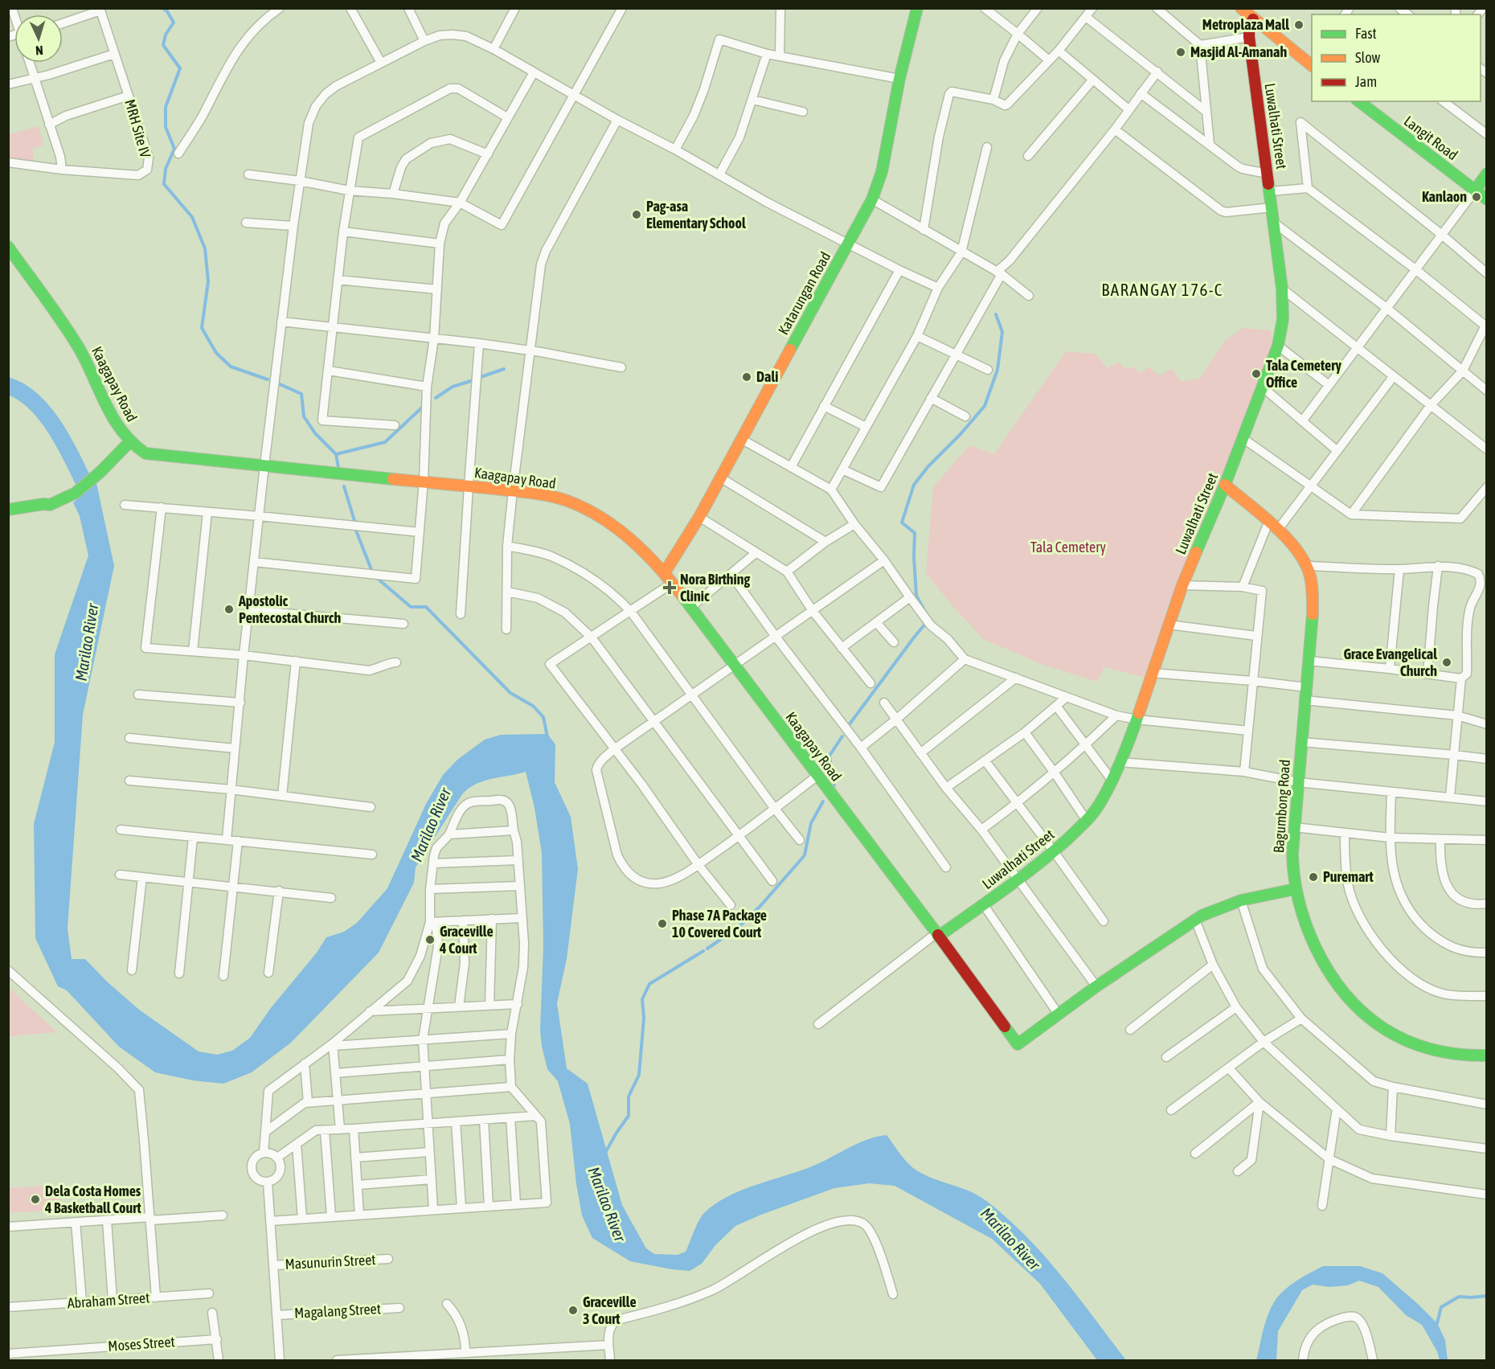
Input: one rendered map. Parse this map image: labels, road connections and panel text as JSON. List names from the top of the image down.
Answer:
{
  "streets": {
    "street": [
      "Luwalhati Street",
      "MRH Site IV",
      "Langit Road",
      "Katarungan Road",
      "Kaagapay Road",
      "Bagumbong Road",
      "Masunurin Street",
      "Abraham Street",
      "Magalang Street",
      "Moses Street"
    ]
  },
  "crossings": [
    ["Luwalhati Street", "Kaagapay Road"],
    ["Luwalhati Street", "Bagumbong Road"],
    ["Katarungan Road", "Kaagapay Road"]
  ],
  "districts": ["BARANGAY 176-C"],
  "water": ["Marilao River"],
  "parks": ["Tala Cemetery"],
  "places": {
    "other": [
      "Metroplaza Mall",
      "Masjid Al-Amanah",
      "Kanlaon",
      "Pag-asa Elementary School",
      "Tala Cemetery Office",
      "Dali",
      "Apostolic Pentecostal Church",
      "Grace Evangelical Church",
      "Puremart",
      "Phase 7A Package 10 Covered Court",
      "Graceville 4 Court",
      "Dela Costa Homes 4 Basketball Court",
      "Graceville 3 Court"
    ],
    "health": ["Nora Birthing Clinic"]
  },
  "legend": ["Fast", "Slow", "Jam"],
  "north": "bottom"
}
